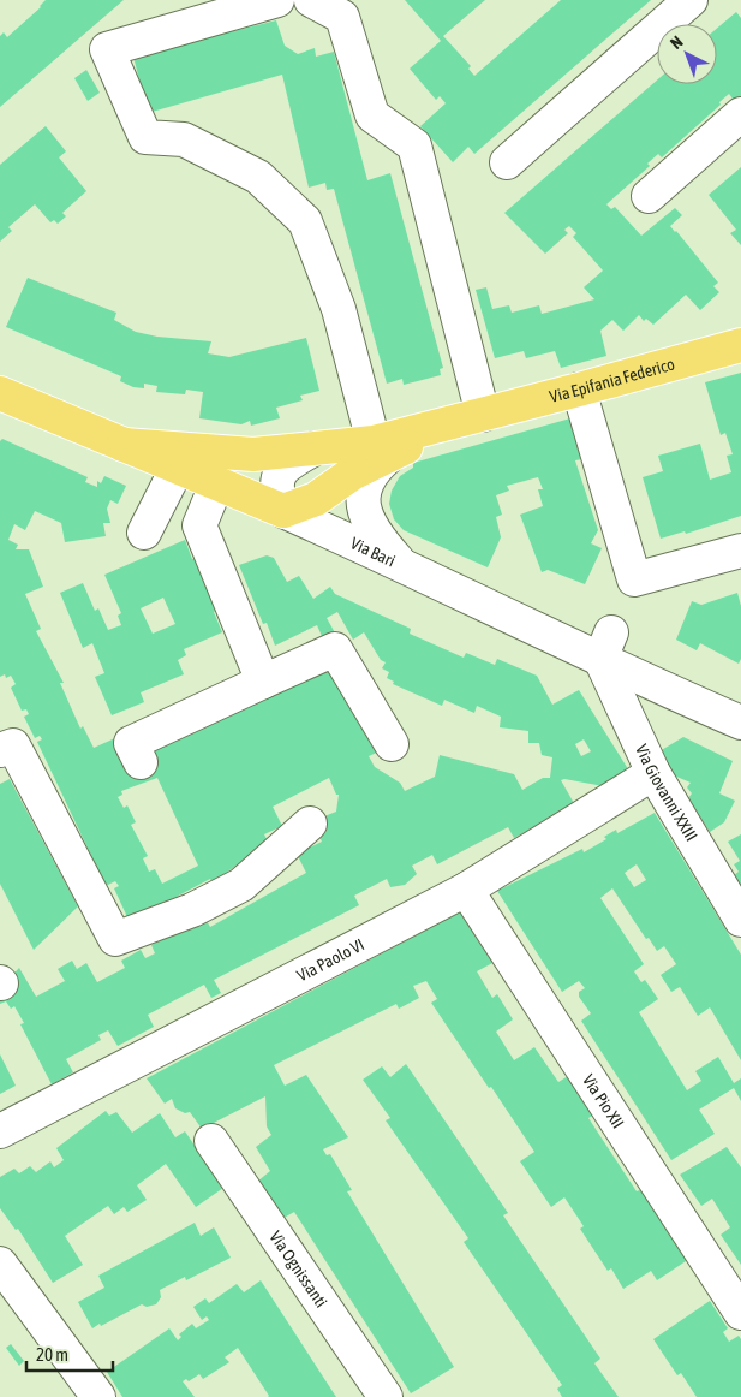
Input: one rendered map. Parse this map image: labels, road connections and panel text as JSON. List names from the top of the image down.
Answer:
{
  "streets": {
    "main road": ["Via Epifania Federico", "Via Bari"],
    "street": [
      "Via Giovanni XXIII",
      "Via Paolo VI",
      "Via Pio XII",
      "Via Ognissanti"
    ]
  },
  "crossings": [
    ["Via Epifania Federico", "Via Bari"],
    ["Via Bari", "Via Giovanni XXIII"],
    ["Via Giovanni XXIII", "Via Paolo VI"],
    ["Via Paolo VI", "Via Pio XII"]
  ],
  "scale_bar": "20 m",
  "north": "top left"
}
